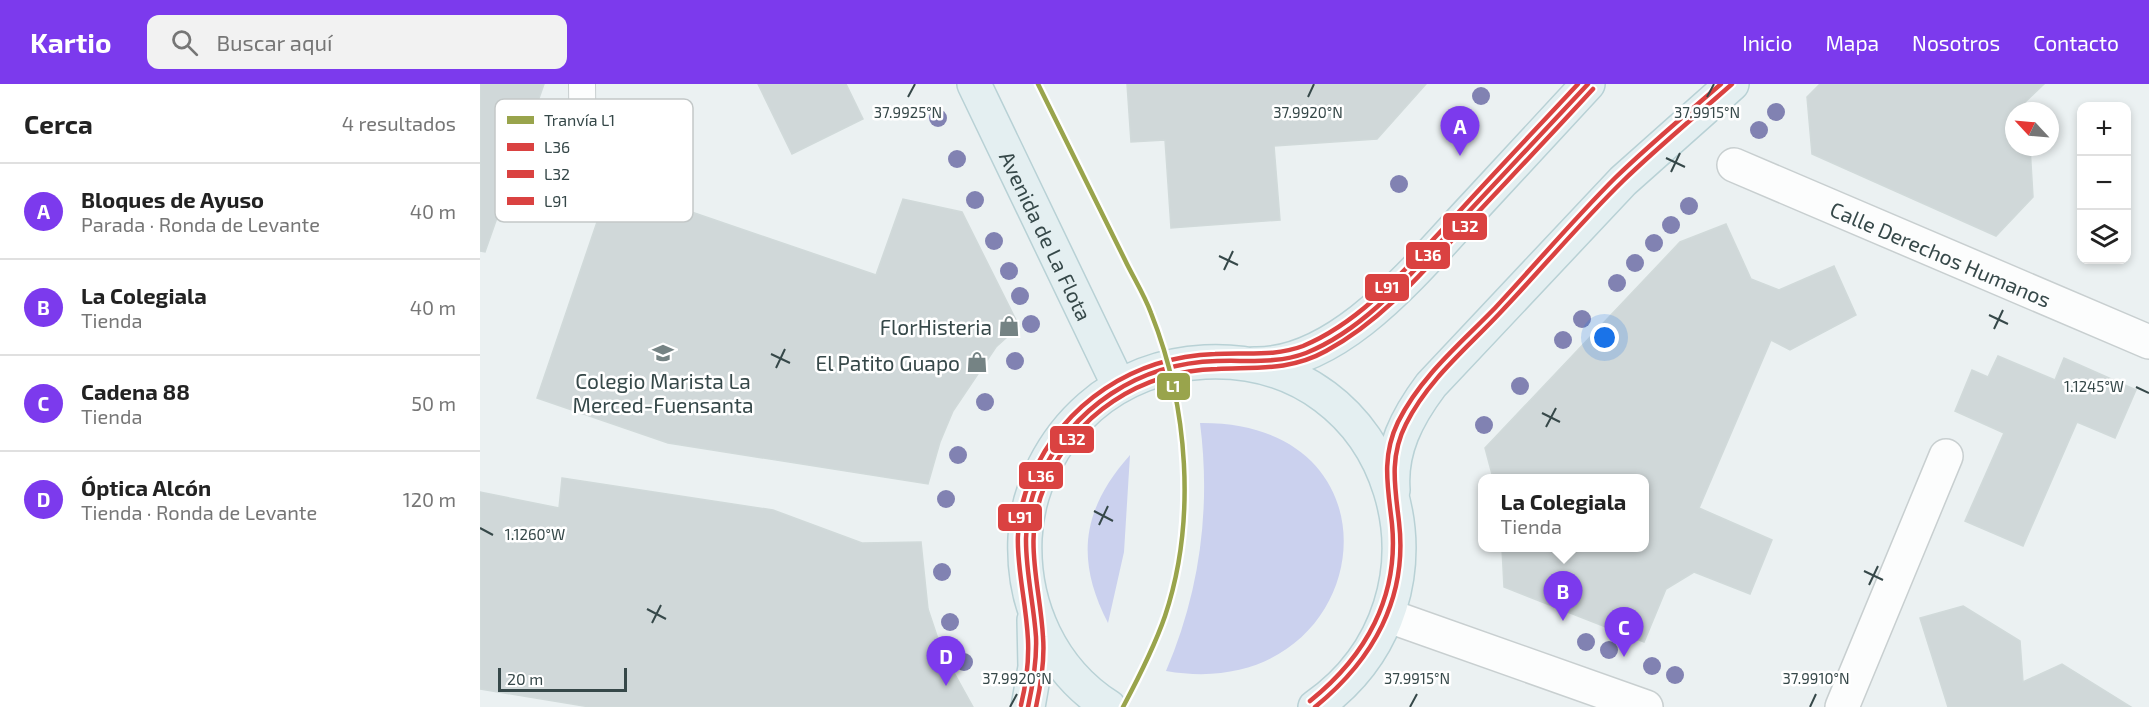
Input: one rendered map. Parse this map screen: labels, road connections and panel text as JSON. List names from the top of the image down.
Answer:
{
  "streets": {
    "main road": ["Avenida de La Flota"],
    "street": ["Calle Derechos Humanos"]
  },
  "places": {
    "shop": ["FlorHisteria", "El Patito Guapo"],
    "school or university": ["Colegio Marista La Merced-Fuensanta"]
  },
  "lines": [
    "tram line L1",
    "transit line L36",
    "transit line L91",
    "transit line L32"
  ],
  "legend": [
    "Tranvía L1",
    "L36",
    "L32",
    "L91"
  ],
  "scale_bar": "20 m",
  "north": "top left",
  "page": {
    "header": "Kartio",
    "search": "Buscar aquí",
    "nav": [
      "Inicio",
      "Mapa",
      "Nosotros",
      "Contacto"
    ],
    "heading": ["Cerca", "4 resultados"],
    "map_buttons": ["+", "−"],
    "pins": [
      "A",
      "B",
      "C",
      "D"
    ],
    "list": [
      {
        "mark": "A",
        "name": "Bloques de Ayuso",
        "note": "Parada · Ronda de Levante",
        "value": "40 m"
      },
      {
        "mark": "B",
        "name": "La Colegiala",
        "note": "Tienda",
        "value": "40 m"
      },
      {
        "mark": "C",
        "name": "Cadena 88",
        "note": "Tienda",
        "value": "50 m"
      },
      {
        "mark": "D",
        "name": "Óptica Alcón",
        "note": "Tienda · Ronda de Levante",
        "value": "120 m"
      }
    ],
    "popup": ["La Colegiala", "Tienda"],
    "scale": "20 m"
  },
  "coordinates": [
    "37.9925°N",
    "37.9920°N",
    "37.9915°N",
    "1.1245°W",
    "1.1260°W",
    "37.9910°N"
  ]
}
